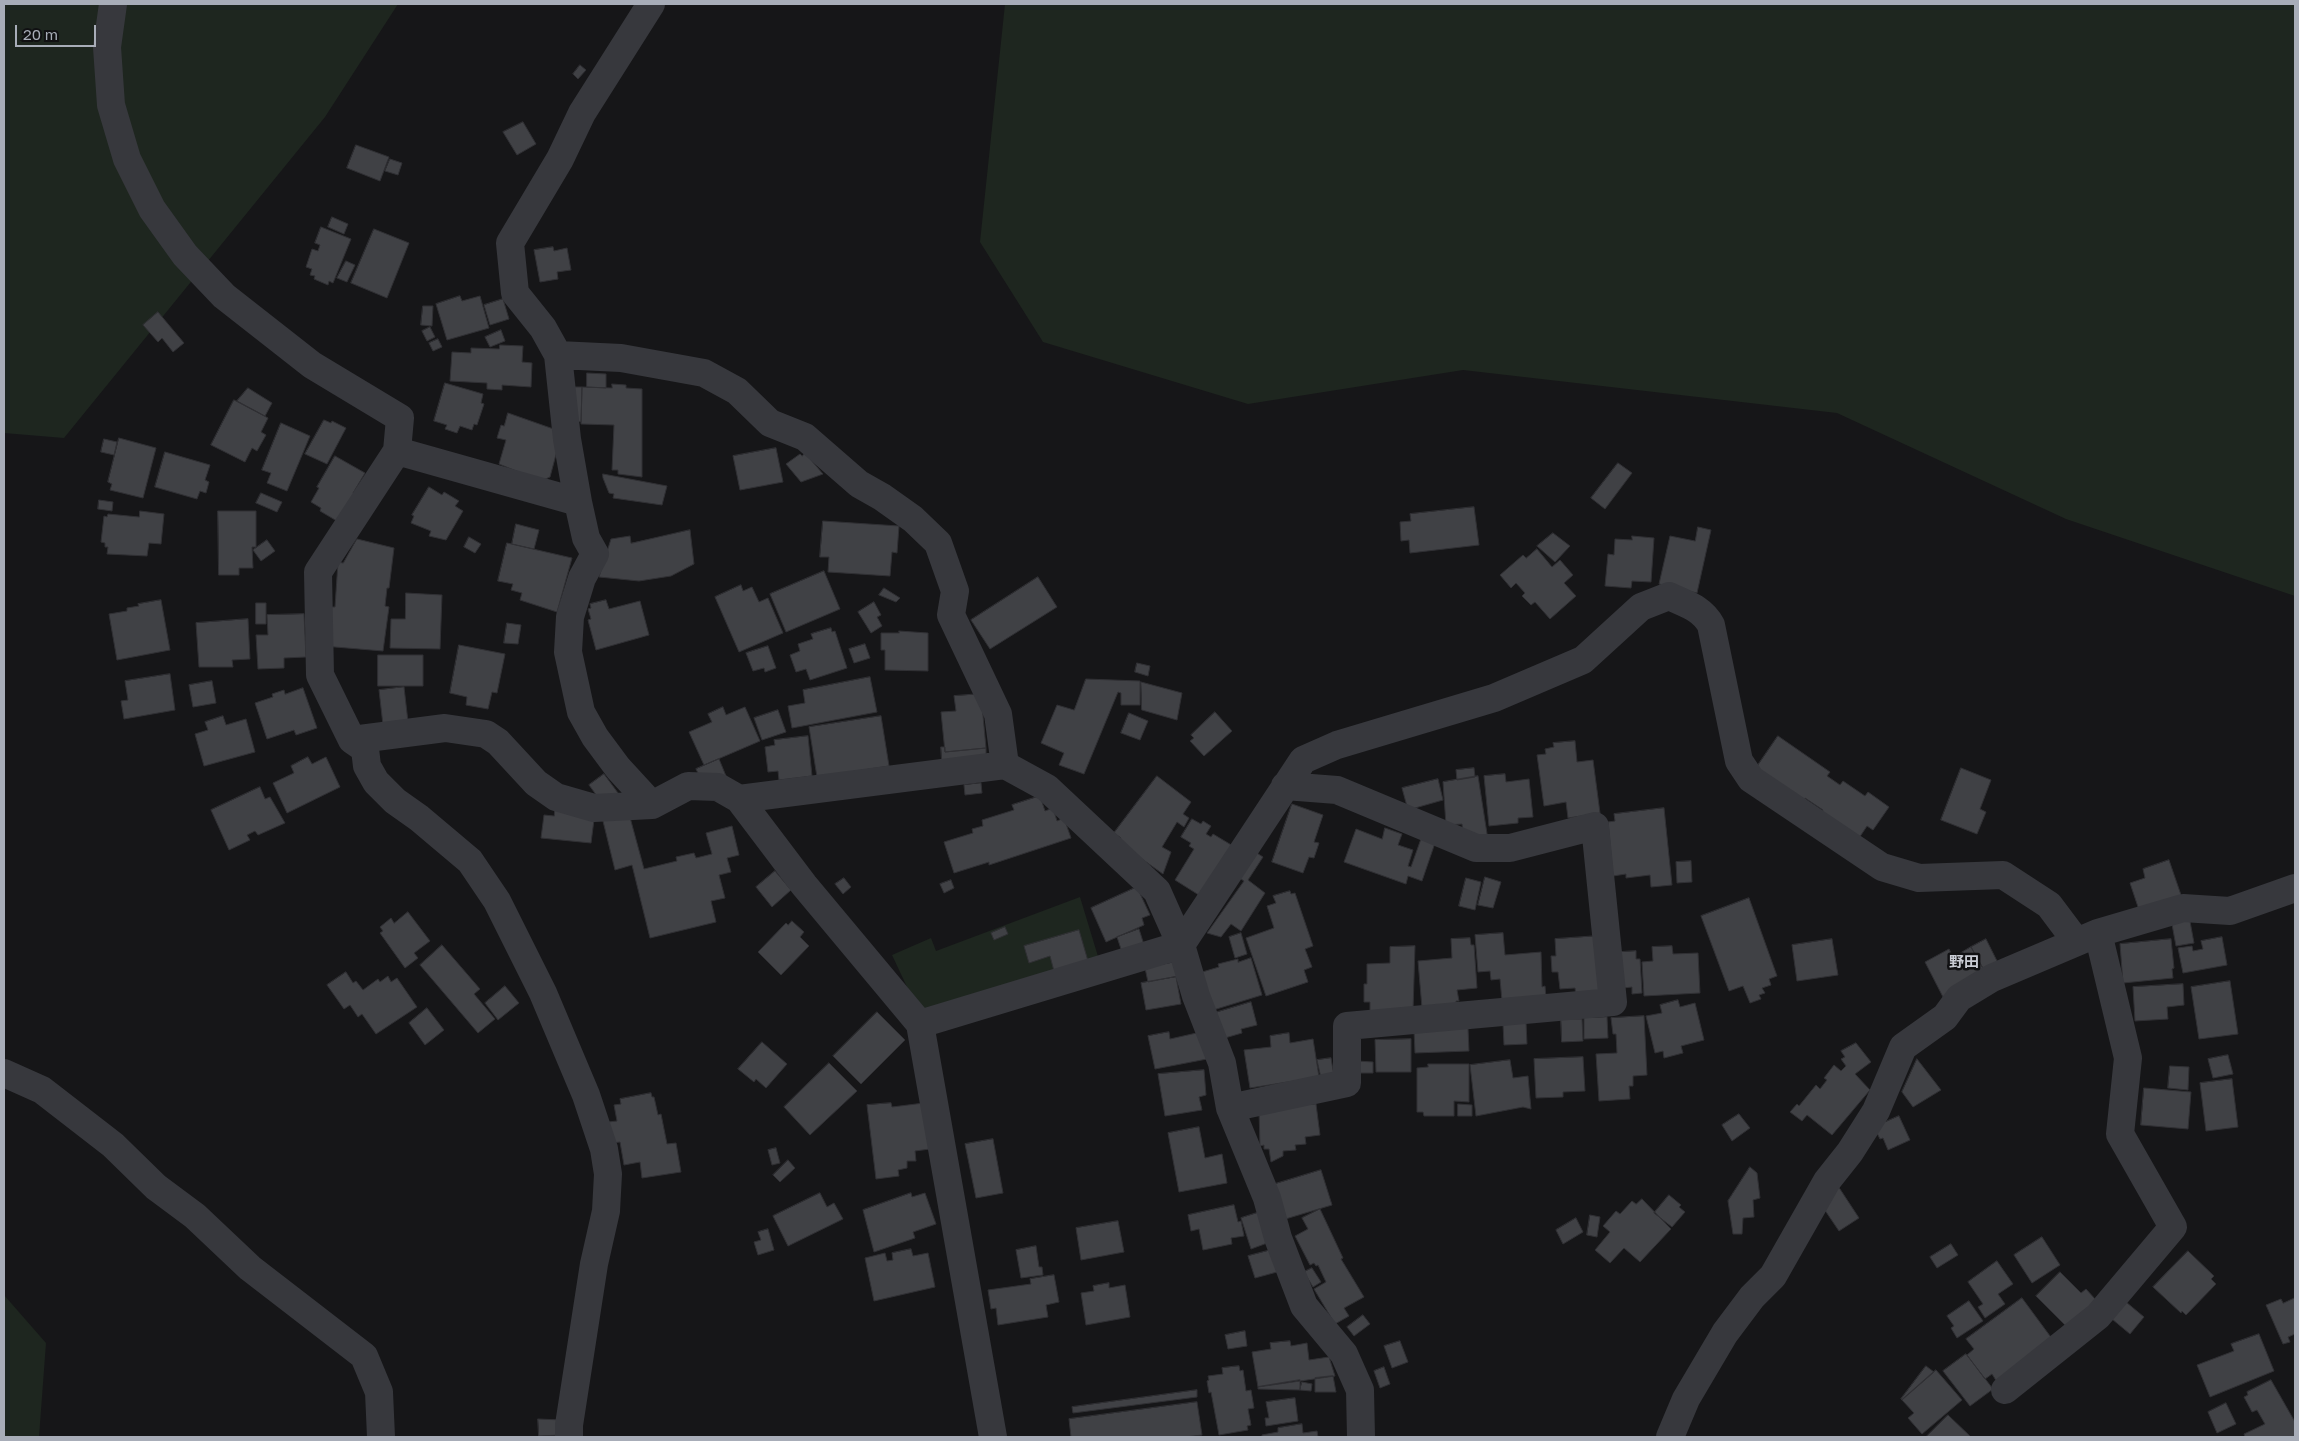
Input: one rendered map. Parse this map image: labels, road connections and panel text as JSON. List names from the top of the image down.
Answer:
{
  "districts": ["野田"],
  "scale_bar": "20 m"
}
